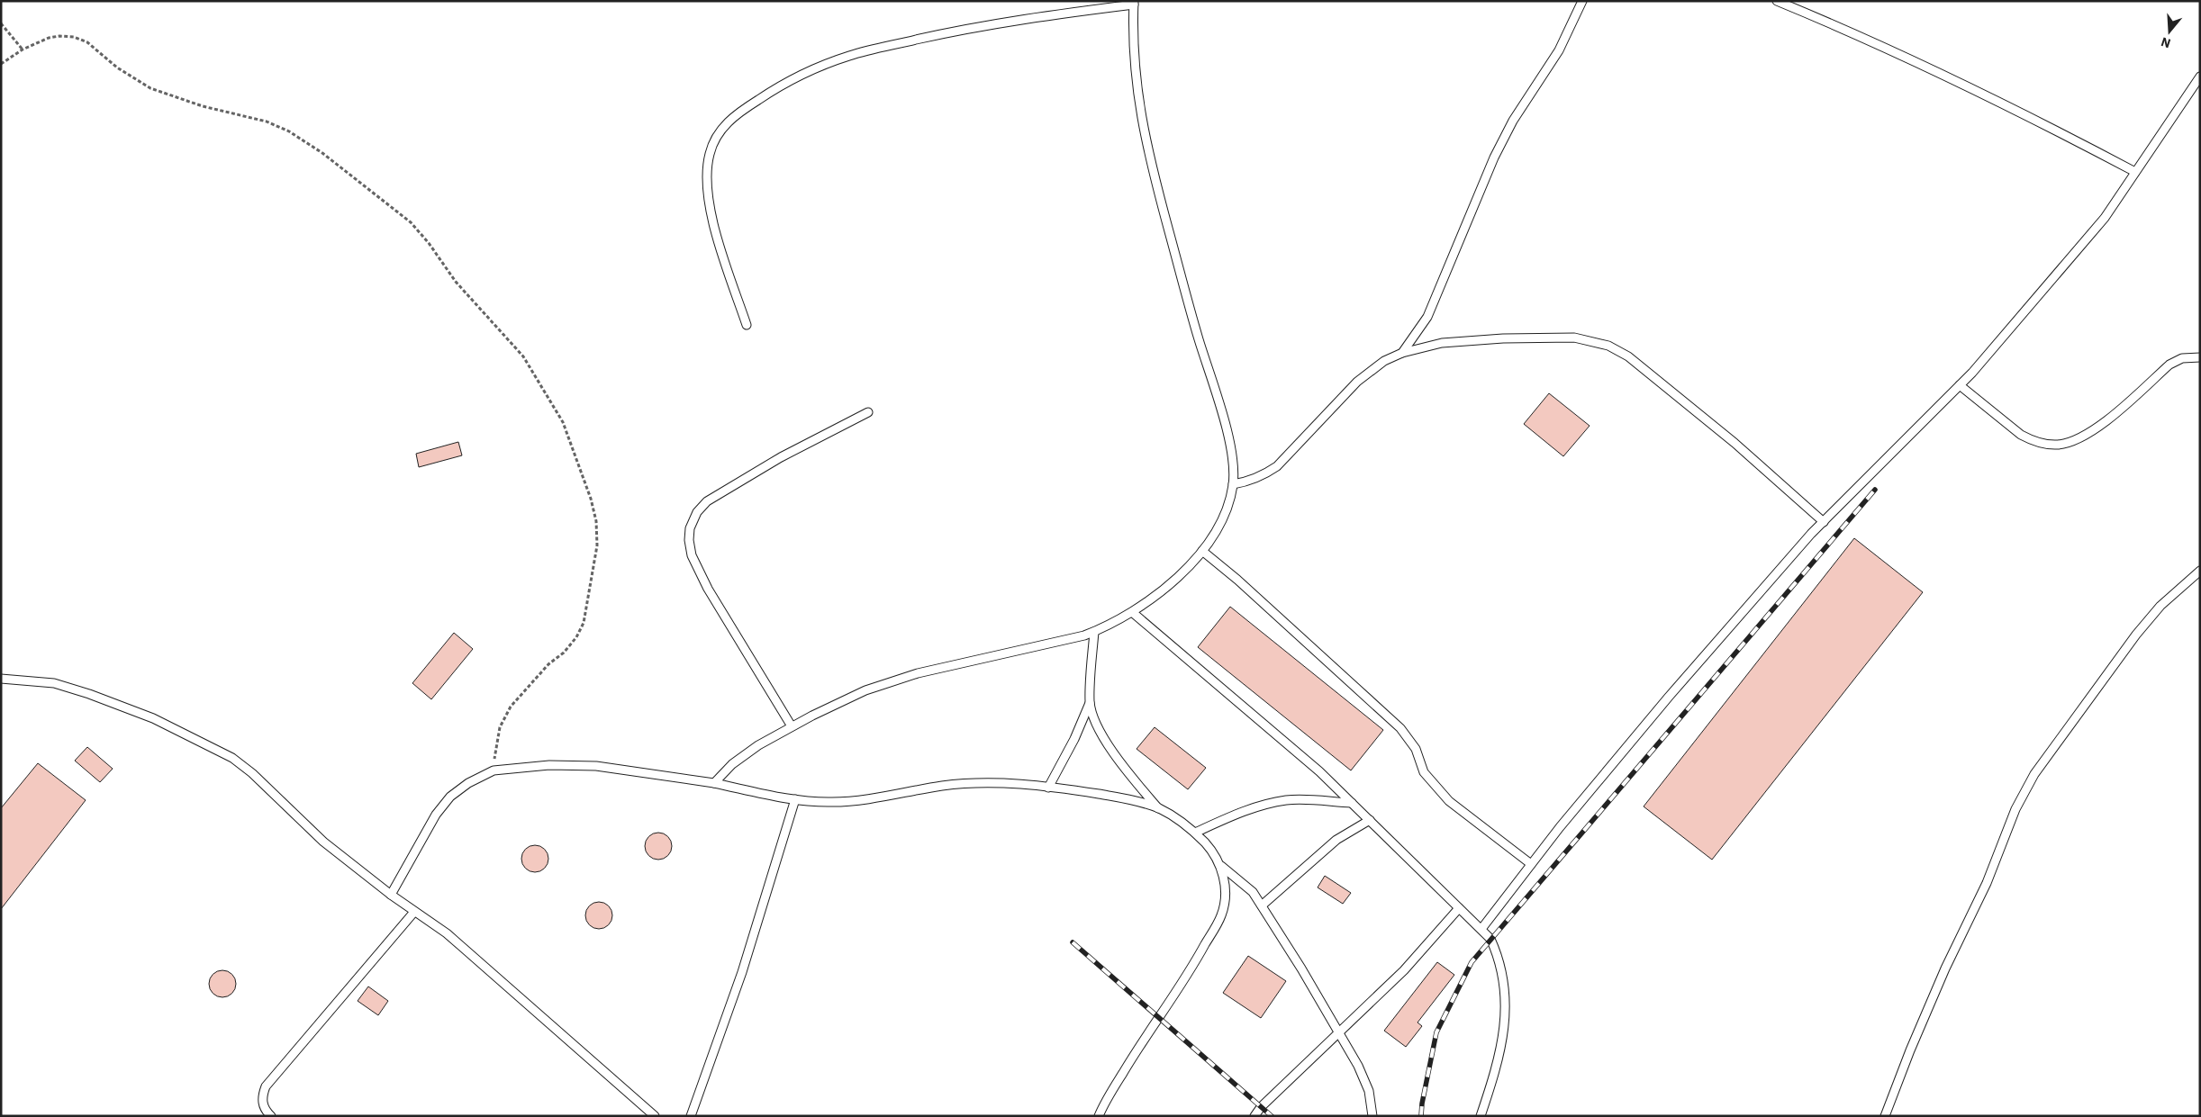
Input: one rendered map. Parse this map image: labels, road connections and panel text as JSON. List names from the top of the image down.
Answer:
{
  "north": "bottom"
}
